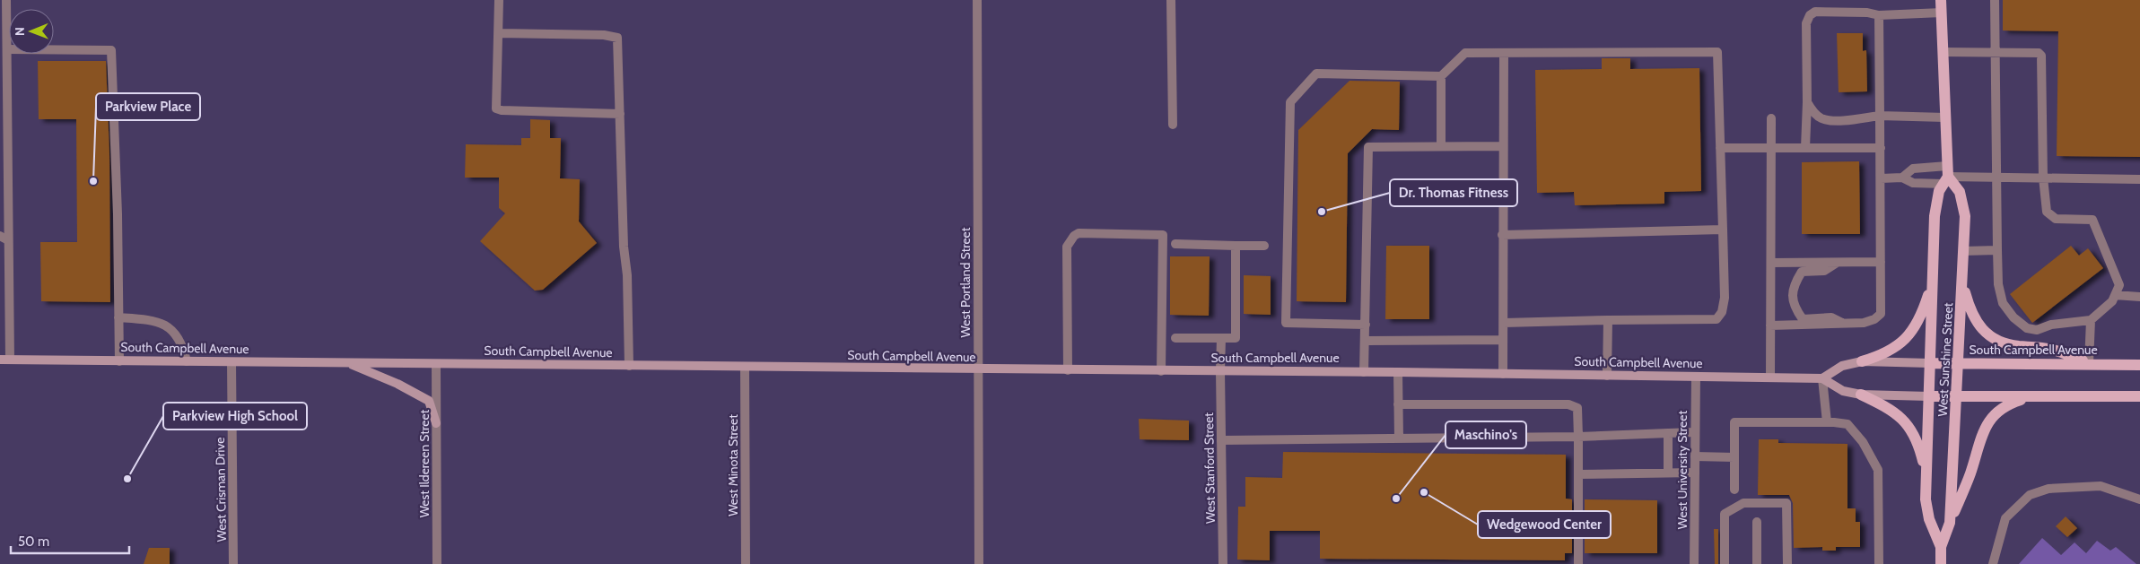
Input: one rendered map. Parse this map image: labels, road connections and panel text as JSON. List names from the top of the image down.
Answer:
{
  "streets": {
    "main road": ["South Campbell Avenue", "West Sunshine Street"],
    "street": [
      "West Portland Street",
      "West Ildereen Street",
      "West Minota Street",
      "West Stanford Street",
      "West University Street",
      "West Crisman Drive"
    ]
  },
  "crossings": [
    ["West Portland Street", "South Campbell Avenue"],
    ["South Campbell Avenue", "West Sunshine Street"],
    ["South Campbell Avenue", "West Ildereen Street"],
    ["South Campbell Avenue", "West Minota Street"],
    ["South Campbell Avenue", "West Stanford Street"],
    ["South Campbell Avenue", "West University Street"],
    ["South Campbell Avenue", "West Crisman Drive"]
  ],
  "places": [
    "Parkview Place",
    "Dr. Thomas Fitness",
    "Parkview High School",
    "Wedgewood Center",
    "Maschino's"
  ],
  "scale_bar": "50 m",
  "north": "left"
}
